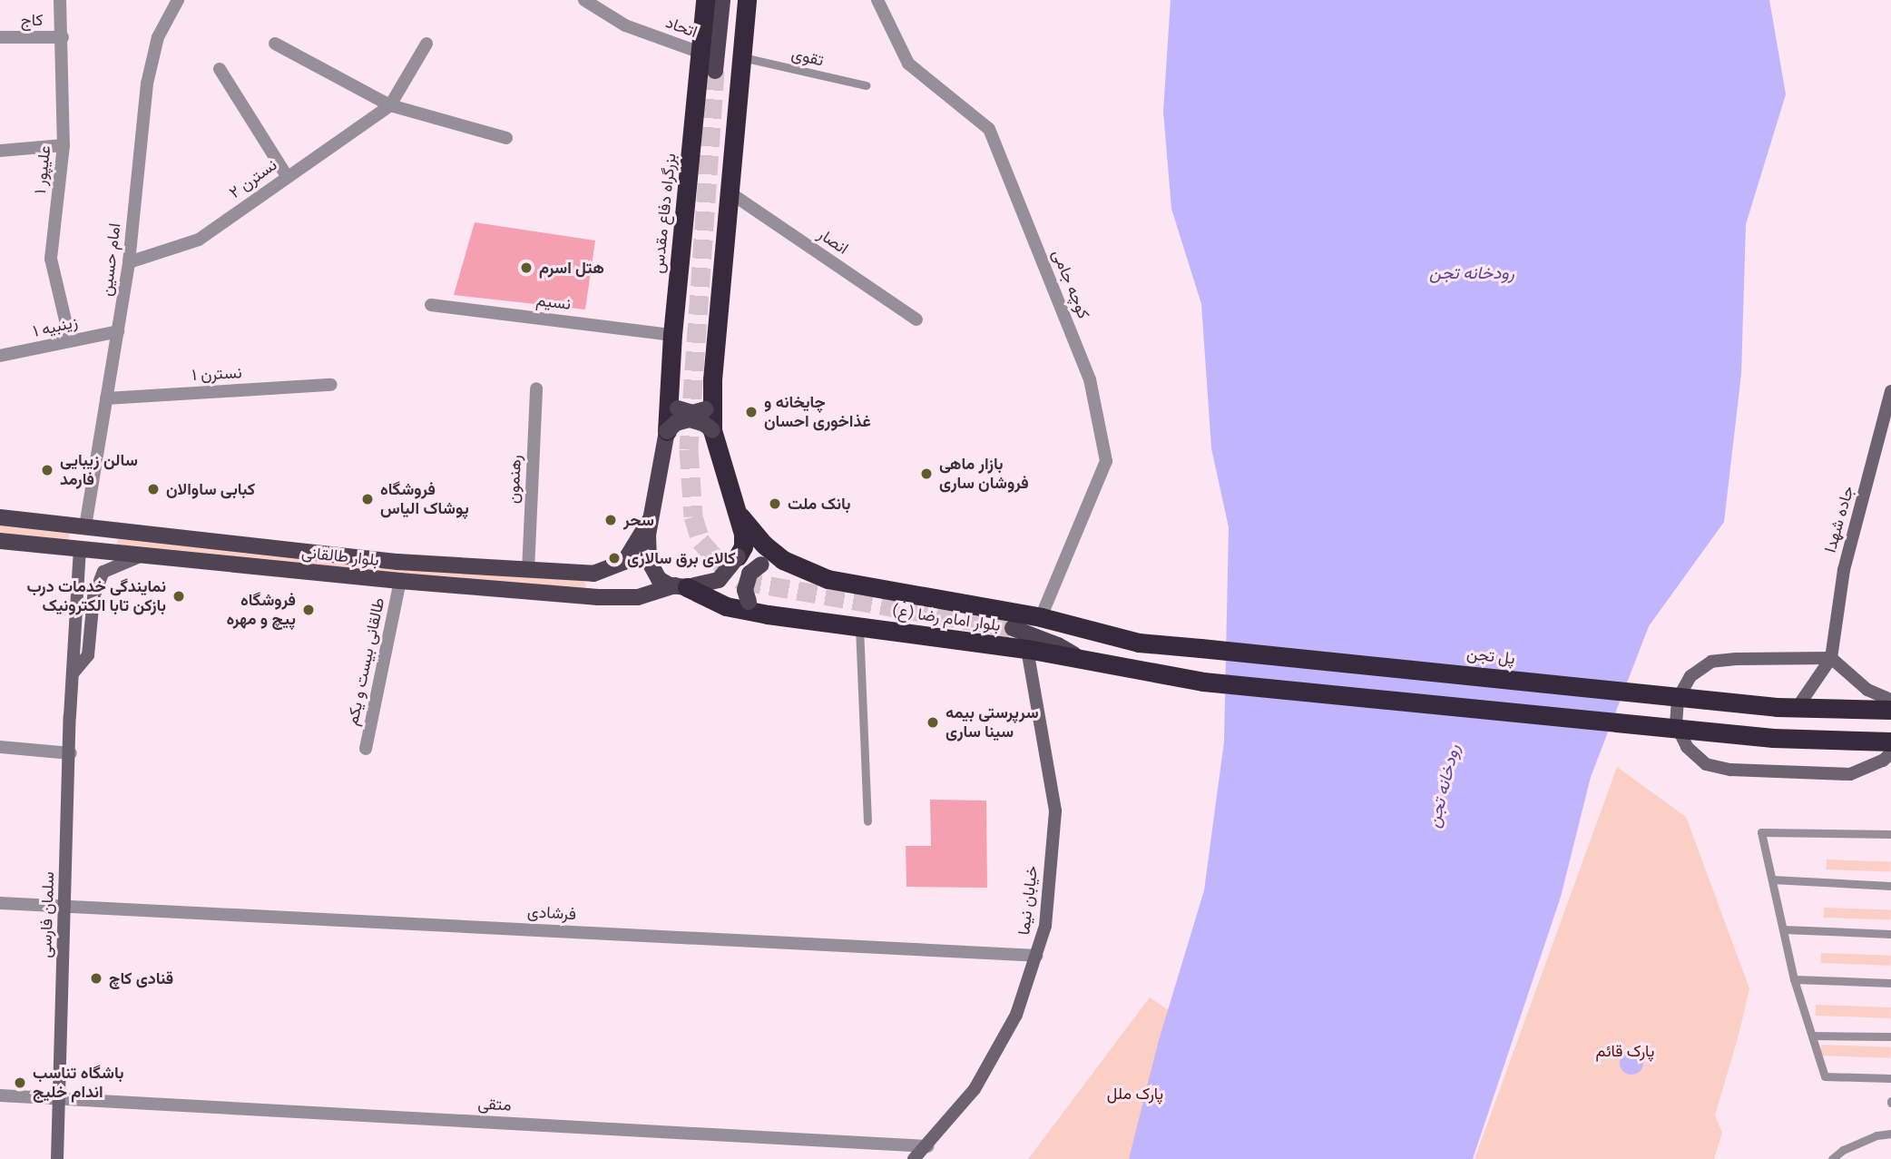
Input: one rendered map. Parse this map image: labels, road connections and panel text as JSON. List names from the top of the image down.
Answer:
{
  "streets": {
    "highway": ["بزرگراه دفاع مقدس", "بلوار امام رضا (ع)", "پل تجن"],
    "main road": ["بلوار طالقانی"],
    "street": [
      "کاج",
      "اتحاد",
      "علیپور ۱",
      "نسترن ۲",
      "انصار",
      "امام حسین",
      "کوچه جامی",
      "نسیم",
      "زینبیه ۱",
      "نسترن ۱",
      "رهنمون",
      "جاده شهدا",
      "طالقانی بیست و یکم",
      "خیابان نیما",
      "فرشادی",
      "سلمان فارسی",
      "متقی"
    ],
    "lane": ["تقوی"]
  },
  "crossings": [
    ["کاج", "علیپور ۱"],
    ["اتحاد", "بزرگراه دفاع مقدس"],
    ["علیپور ۱", "زینبیه ۱"],
    ["نسترن ۲", "امام حسین"],
    ["بزرگراه دفاع مقدس", "نسیم"],
    ["امام حسین", "زینبیه ۱"],
    ["امام حسین", "نسترن ۱"],
    ["امام حسین", "بلوار طالقانی"],
    ["کوچه جامی", "بلوار امام رضا (ع)"],
    ["رهنمون", "بلوار طالقانی"],
    ["بلوار طالقانی", "بلوار امام رضا (ع)"],
    ["بلوار طالقانی", "طالقانی بیست و یکم"],
    ["بلوار طالقانی", "سلمان فارسی"],
    ["بلوار امام رضا (ع)", "پل تجن"],
    ["بلوار امام رضا (ع)", "خیابان نیما"],
    ["خیابان نیما", "فرشادی"],
    ["خیابان نیما", "متقی"],
    ["فرشادی", "سلمان فارسی"],
    ["سلمان فارسی", "متقی"]
  ],
  "water": ["رودخانه تجن"],
  "parks": ["پارک قائم", "پارک ملل"],
  "places": [
    "هتل اسرم",
    "چایخانه و غذاخوری احسان",
    "سالن زیبایی فارمد",
    "بازار ماهی فروشان ساری",
    "کبابی ساوالان",
    "فروشگاه پوشاک الیاس",
    "بانک ملت",
    "سحر",
    "کالای برق سالاری",
    "نمایندگی خدمات درب بازکن تابا الکترونیک",
    "فروشگاه پیچ و مهره",
    "سرپرستی بیمه سینا ساری",
    "قنادی کاچ",
    "باشگاه تناسب اندام خلیج"
  ]
}
